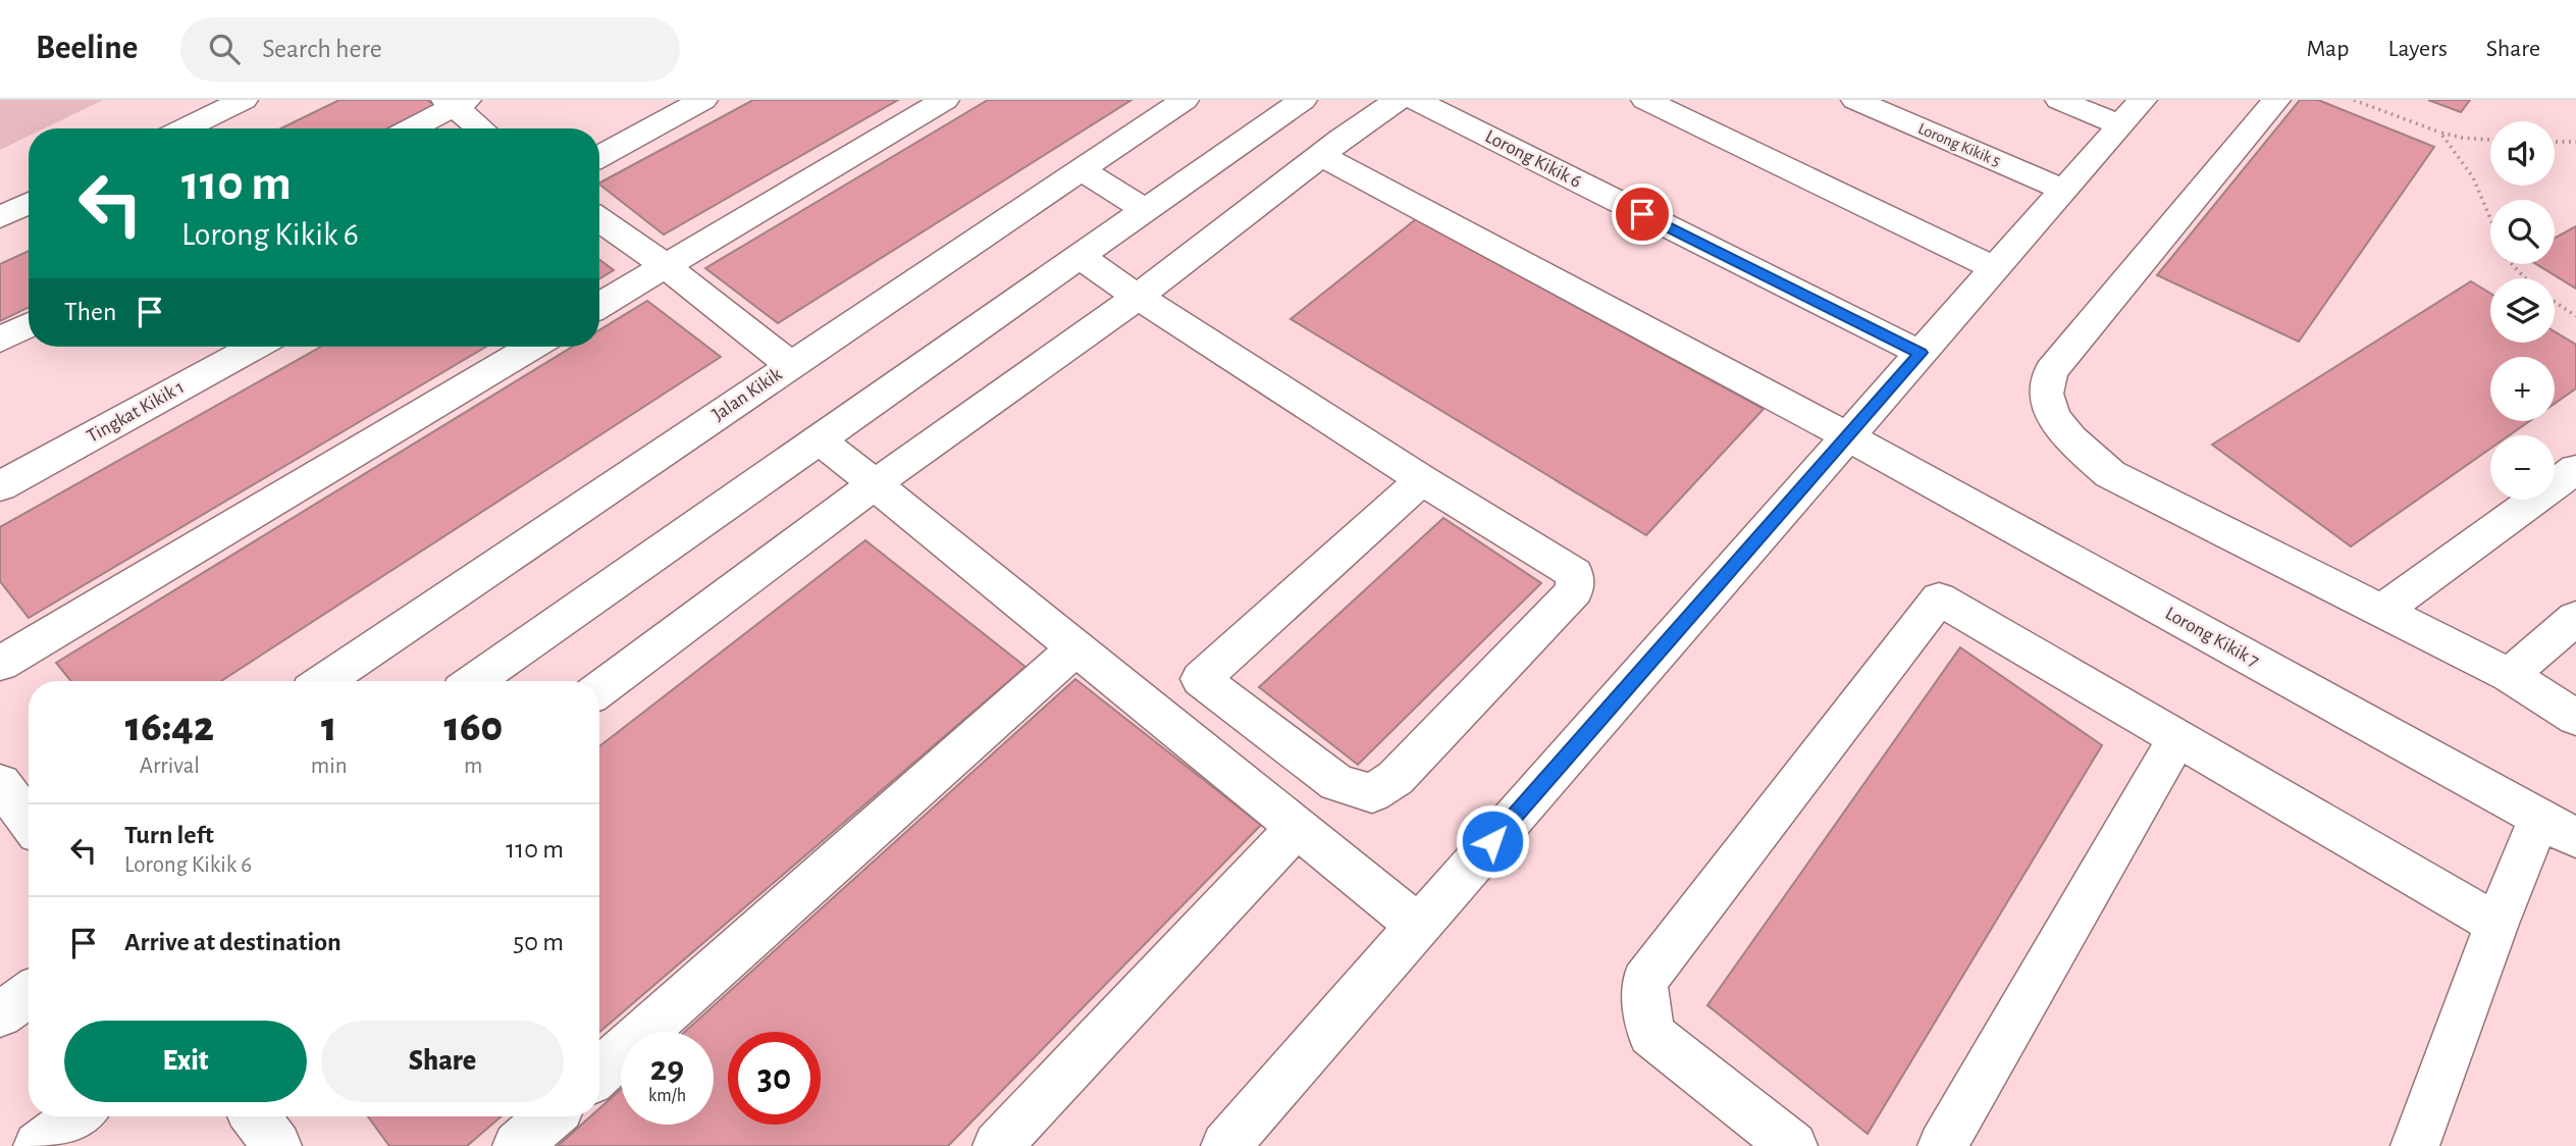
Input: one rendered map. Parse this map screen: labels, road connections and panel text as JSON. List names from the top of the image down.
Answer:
{
  "streets": {
    "street": [
      "Lorong Kikik 5",
      "Lorong Kikik 6",
      "Jalan Kikik",
      "Tingkat Kikik 1",
      "Lorong Kikik 7"
    ]
  },
  "page": {
    "header": "Beeline",
    "search": "Search here",
    "nav": ["Map", "Layers", "Share"],
    "map_buttons": ["+", "−"],
    "turn": ["110 m", "Lorong Kikik 6"],
    "then": "Then",
    "eta": [
      "16:42",
      "Arrival",
      "1",
      "min",
      "160",
      "m"
    ],
    "list": [
      {
        "name": "Turn left",
        "note": "Lorong Kikik 6",
        "value": "110 m"
      },
      {
        "name": "Arrive at destination",
        "value": "50 m"
      }
    ],
    "buttons": ["Exit", "Share"],
    "speed": "29 km/h",
    "limit": "30"
  }
}
